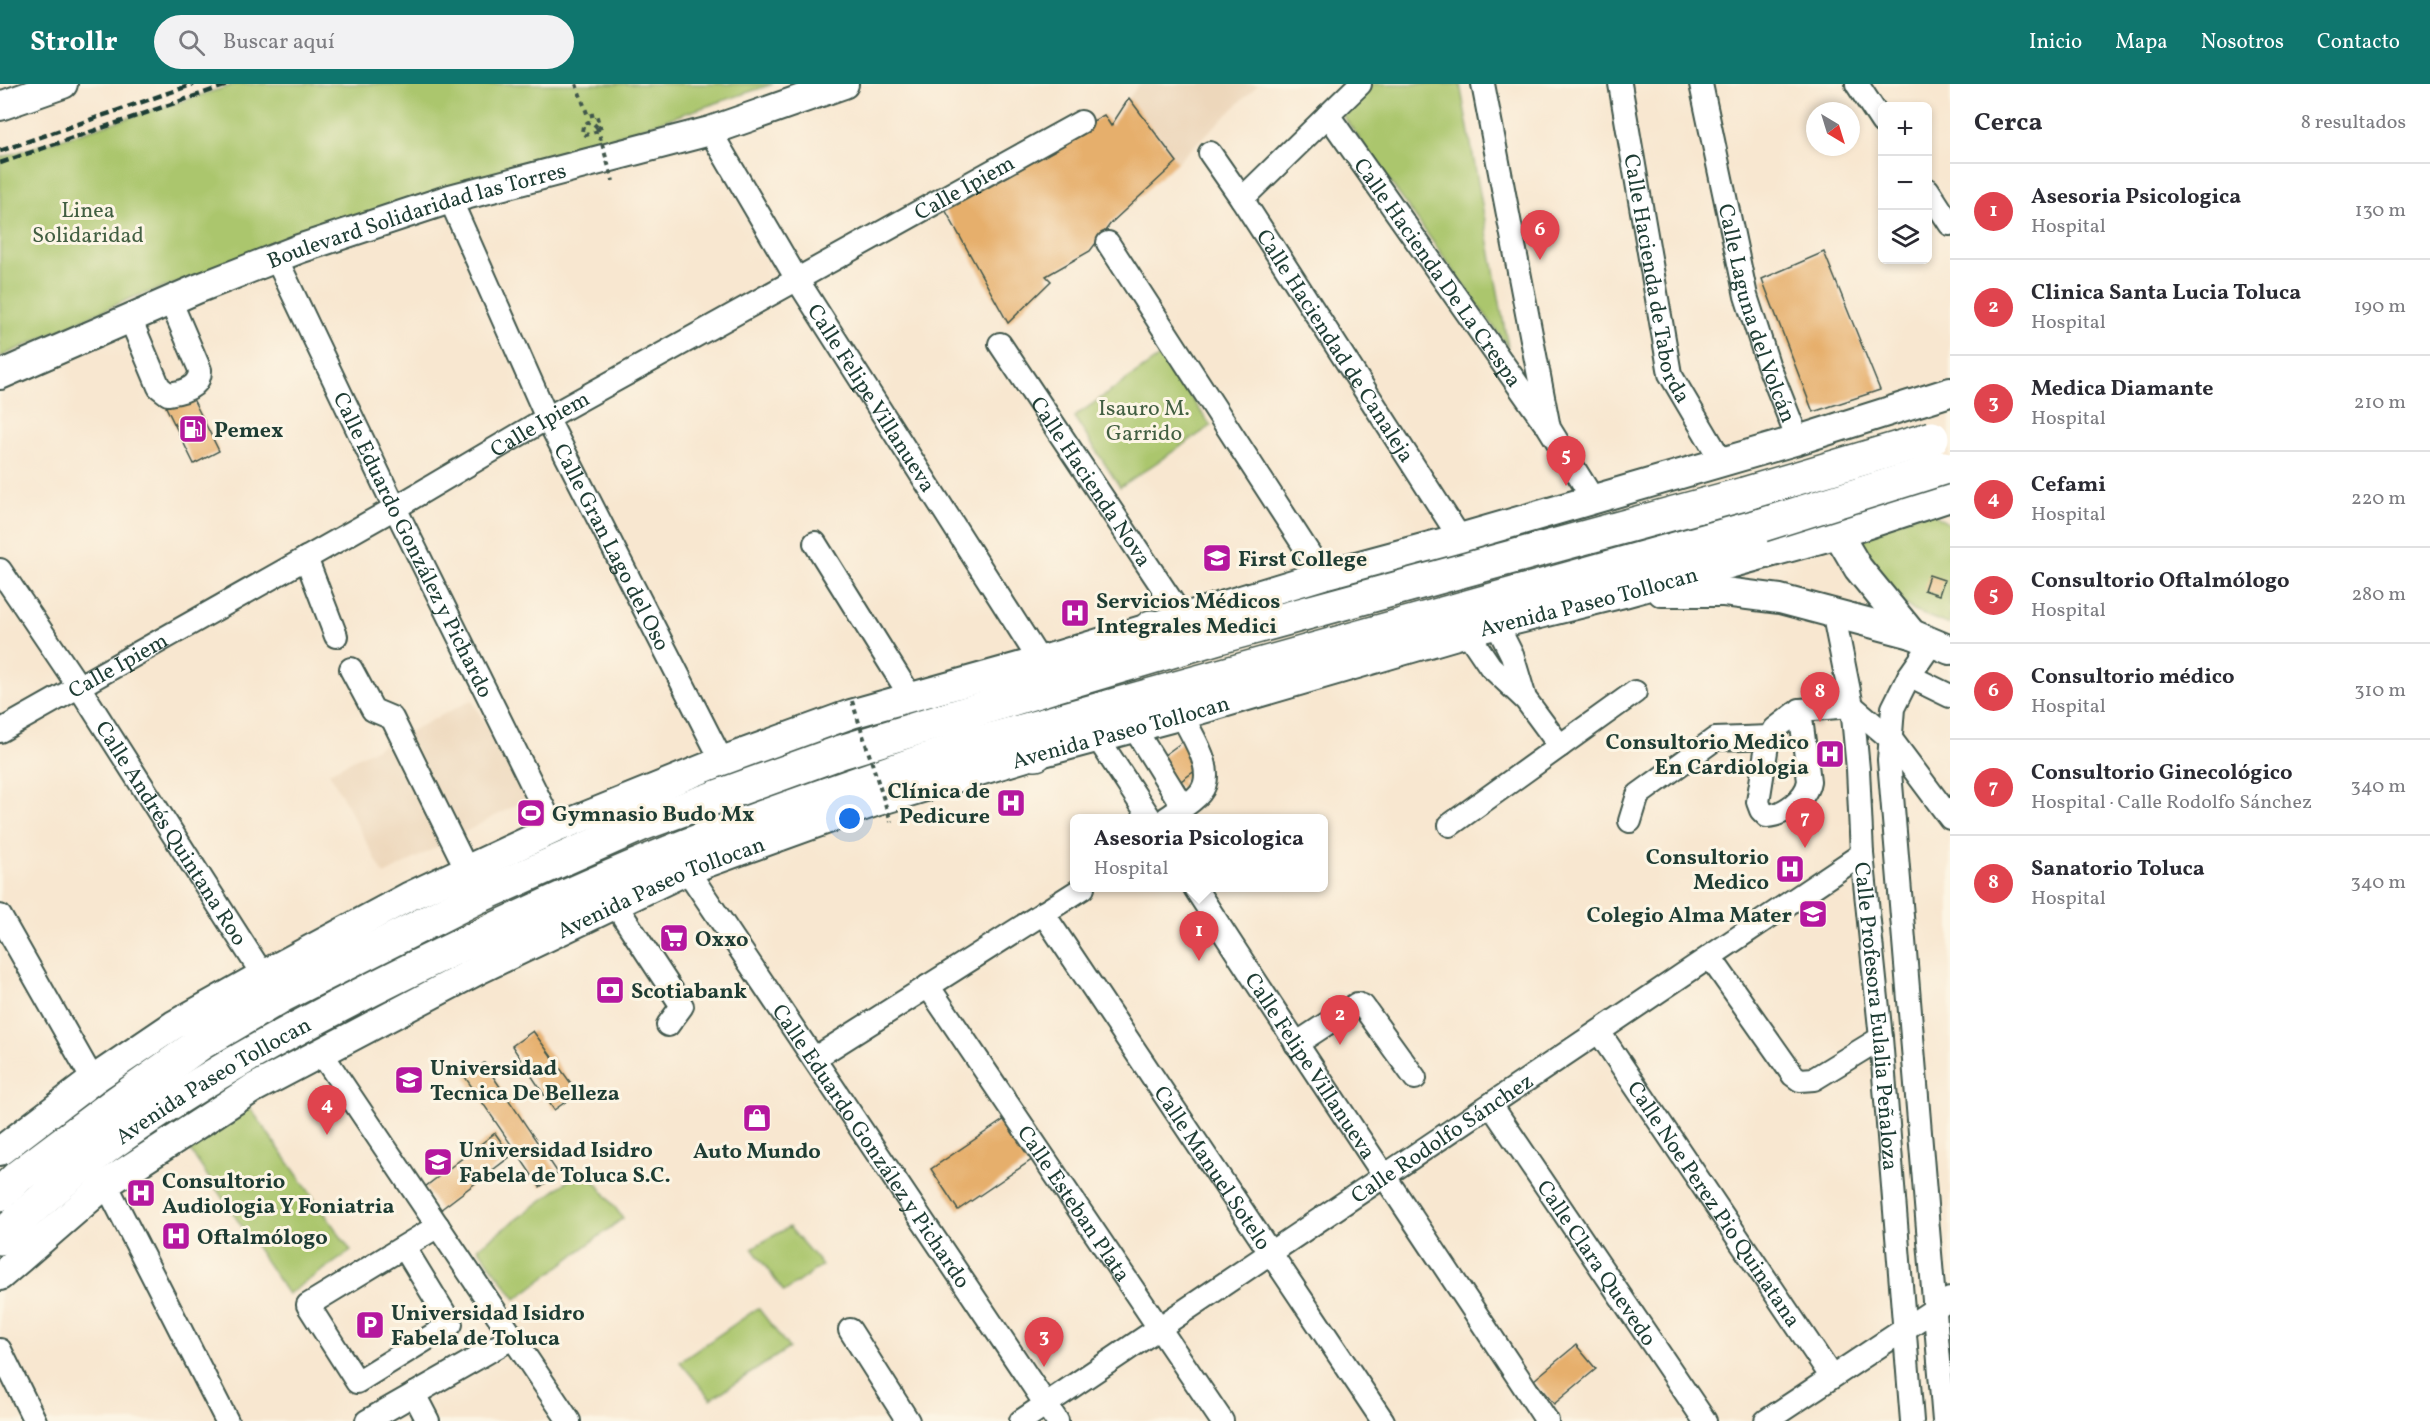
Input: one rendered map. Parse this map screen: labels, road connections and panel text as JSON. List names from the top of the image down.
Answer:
{
  "streets": {
    "highway": ["Avenida Paseo Tollocan"],
    "main road": ["Boulevard Solidaridad las Torres", "Calle Laguna del Volcán"],
    "street": [
      "Calle Ipiem",
      "Calle Hacienda De La Crespa",
      "Calle Hacienda de Taborda",
      "Calle Haciendad de Canaleja",
      "Calle Felipe Villanueva",
      "Calle Hacienda Nova",
      "Calle Eduardo González y Pichardo",
      "Calle Gran Lago del Oso",
      "Calle Andrés Quintana Roo",
      "Calle Profesora Eulalia Peñaloza",
      "Calle Rodolfo Sánchez",
      "Calle Manuel Sotelo",
      "Calle Esteban Plata",
      "Calle Noe Perez Pio Quinatana",
      "Calle Clara Quevedo"
    ]
  },
  "crossings": [
    ["Calle Ipiem", "Calle Felipe Villanueva"],
    ["Calle Ipiem", "Calle Eduardo González y Pichardo"],
    ["Calle Ipiem", "Calle Gran Lago del Oso"],
    ["Calle Ipiem", "Calle Andrés Quintana Roo"],
    ["Boulevard Solidaridad las Torres", "Calle Felipe Villanueva"],
    ["Boulevard Solidaridad las Torres", "Calle Eduardo González y Pichardo"],
    ["Boulevard Solidaridad las Torres", "Calle Gran Lago del Oso"],
    ["Calle Laguna del Volcán", "Avenida Paseo Tollocan"],
    ["Calle Laguna del Volcán", "Calle Profesora Eulalia Peñaloza"],
    ["Calle Felipe Villanueva", "Avenida Paseo Tollocan"],
    ["Calle Felipe Villanueva", "Calle Rodolfo Sánchez"],
    ["Calle Eduardo González y Pichardo", "Avenida Paseo Tollocan"],
    ["Calle Eduardo González y Pichardo", "Calle Rodolfo Sánchez"],
    ["Calle Gran Lago del Oso", "Avenida Paseo Tollocan"],
    ["Avenida Paseo Tollocan", "Calle Andrés Quintana Roo"],
    ["Calle Profesora Eulalia Peñaloza", "Calle Rodolfo Sánchez"],
    ["Calle Rodolfo Sánchez", "Calle Manuel Sotelo"],
    ["Calle Rodolfo Sánchez", "Calle Esteban Plata"],
    ["Calle Rodolfo Sánchez", "Calle Noe Perez Pio Quinatana"],
    ["Calle Rodolfo Sánchez", "Calle Clara Quevedo"]
  ],
  "parks": ["Linea Solidaridad", "Isauro M. Garrido"],
  "places": {
    "fuel station": ["Pemex"],
    "school or university": [
      "First College",
      "Colegio Alma Mater",
      "Universidad Tecnica De Belleza",
      "Universidad Isidro Fabela de Toluca S.C."
    ],
    "hospital": [
      "Servicios Médicos Integrales Medici",
      "Consultorio Medico En Cardiologia",
      "Clínica de Pedicure",
      "Consultorio Medico",
      "Consultorio Audiologia Y Foniatria",
      "Oftalmólogo"
    ],
    "sports": ["Gymnasio Budo Mx"],
    "supermarket": ["Oxxo"],
    "bank": ["Scotiabank"],
    "shop": ["Auto Mundo"],
    "parking": ["Universidad Isidro Fabela de Toluca"]
  },
  "north": "bottom right",
  "page": {
    "header": "Strollr",
    "search": "Buscar aquí",
    "nav": [
      "Inicio",
      "Mapa",
      "Nosotros",
      "Contacto"
    ],
    "heading": ["Cerca", "8 resultados"],
    "map_buttons": ["+", "−"],
    "list": [
      {
        "mark": "1",
        "name": "Asesoria Psicologica",
        "note": "Hospital",
        "value": "130 m"
      },
      {
        "mark": "2",
        "name": "Clinica Santa Lucia Toluca",
        "note": "Hospital",
        "value": "190 m"
      },
      {
        "mark": "3",
        "name": "Medica Diamante",
        "note": "Hospital",
        "value": "210 m"
      },
      {
        "mark": "4",
        "name": "Cefami",
        "note": "Hospital",
        "value": "220 m"
      },
      {
        "mark": "5",
        "name": "Consultorio Oftalmólogo",
        "note": "Hospital",
        "value": "280 m"
      },
      {
        "mark": "6",
        "name": "Consultorio médico",
        "note": "Hospital",
        "value": "310 m"
      },
      {
        "mark": "7",
        "name": "Consultorio Ginecológico",
        "note": "Hospital · Calle Rodolfo Sánchez",
        "value": "340 m"
      },
      {
        "mark": "8",
        "name": "Sanatorio Toluca",
        "note": "Hospital",
        "value": "340 m"
      }
    ],
    "pins": [
      "6",
      "5",
      "8",
      "7",
      "1",
      "2",
      "4",
      "3"
    ],
    "popup": ["Asesoria Psicologica", "Hospital"]
  }
}
